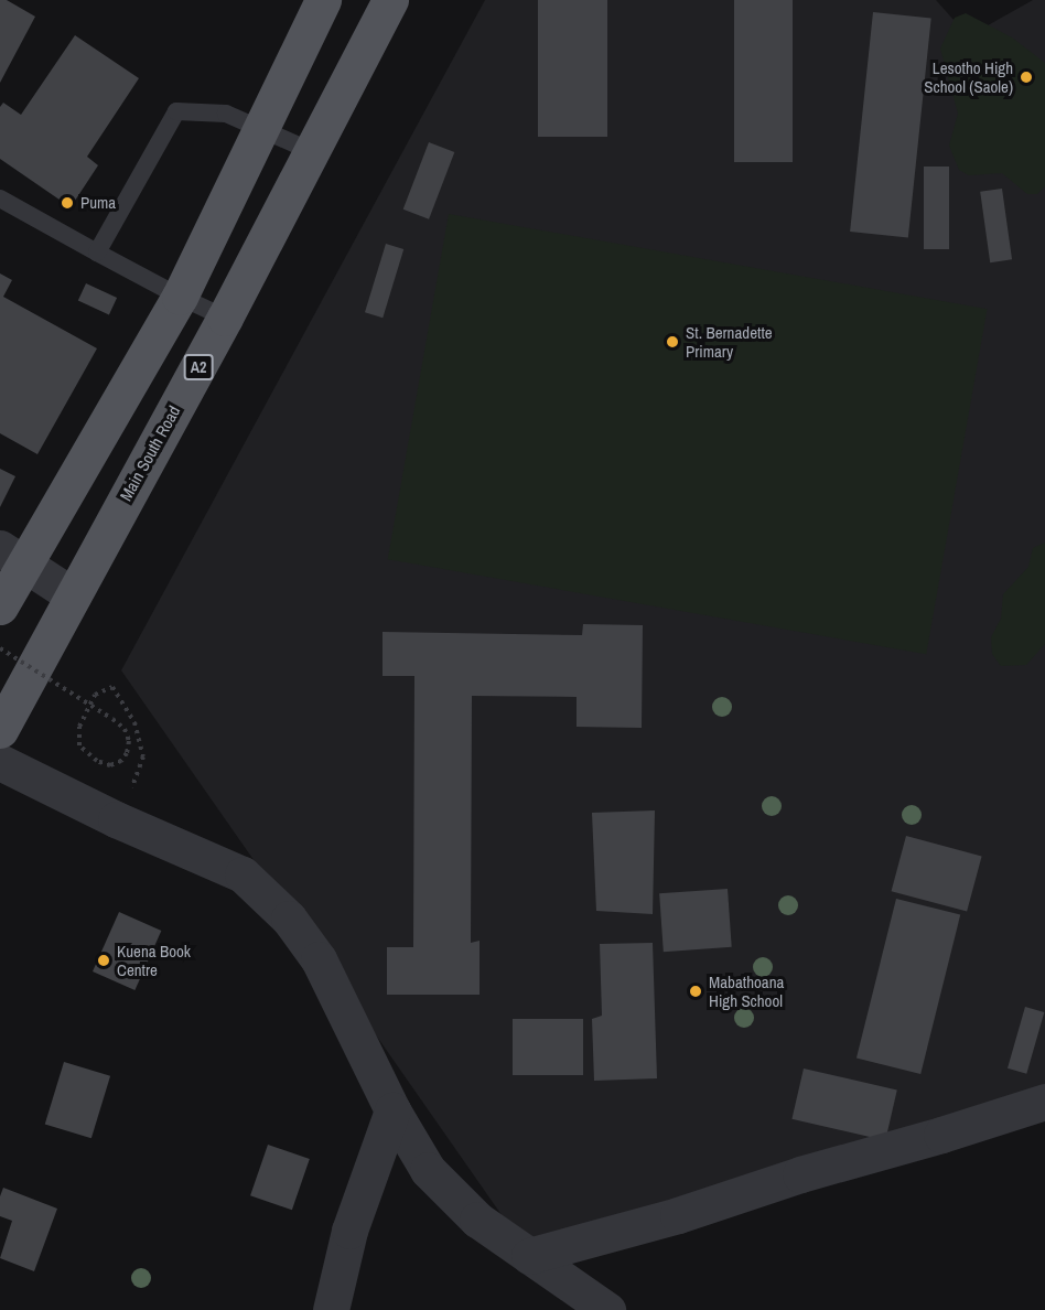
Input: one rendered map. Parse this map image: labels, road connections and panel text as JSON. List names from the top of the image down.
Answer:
{
  "streets": {
    "main road": ["A2", "Main South Road"]
  },
  "places": [
    "Lesotho High School (Saole)",
    "Puma",
    "St. Bernadette Primary",
    "Kuena Book Centre",
    "Mabathoana High School"
  ]
}
